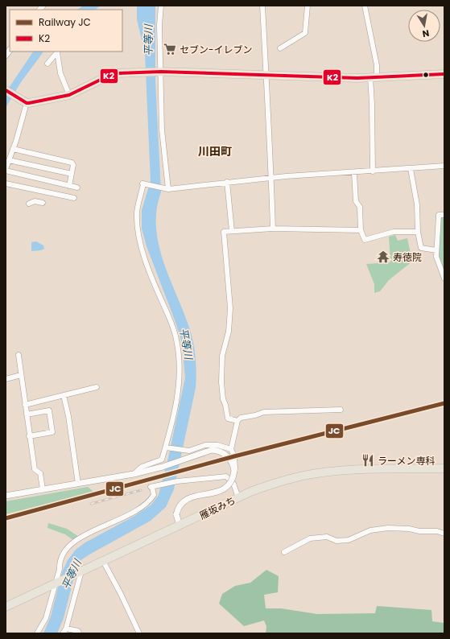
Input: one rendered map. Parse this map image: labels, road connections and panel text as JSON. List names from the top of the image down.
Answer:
{
  "streets": {
    "highway": ["雁坂みち"]
  },
  "districts": ["川田町"],
  "water": ["平等川"],
  "places": {
    "supermarket": ["セブン-イレブン"],
    "temple": ["寿徳院"],
    "restaurant": ["ラーメン専科"]
  },
  "lines": ["transit line K2", "rail line JC"],
  "legend": ["Railway JC", "K2"],
  "north": "bottom"
}
